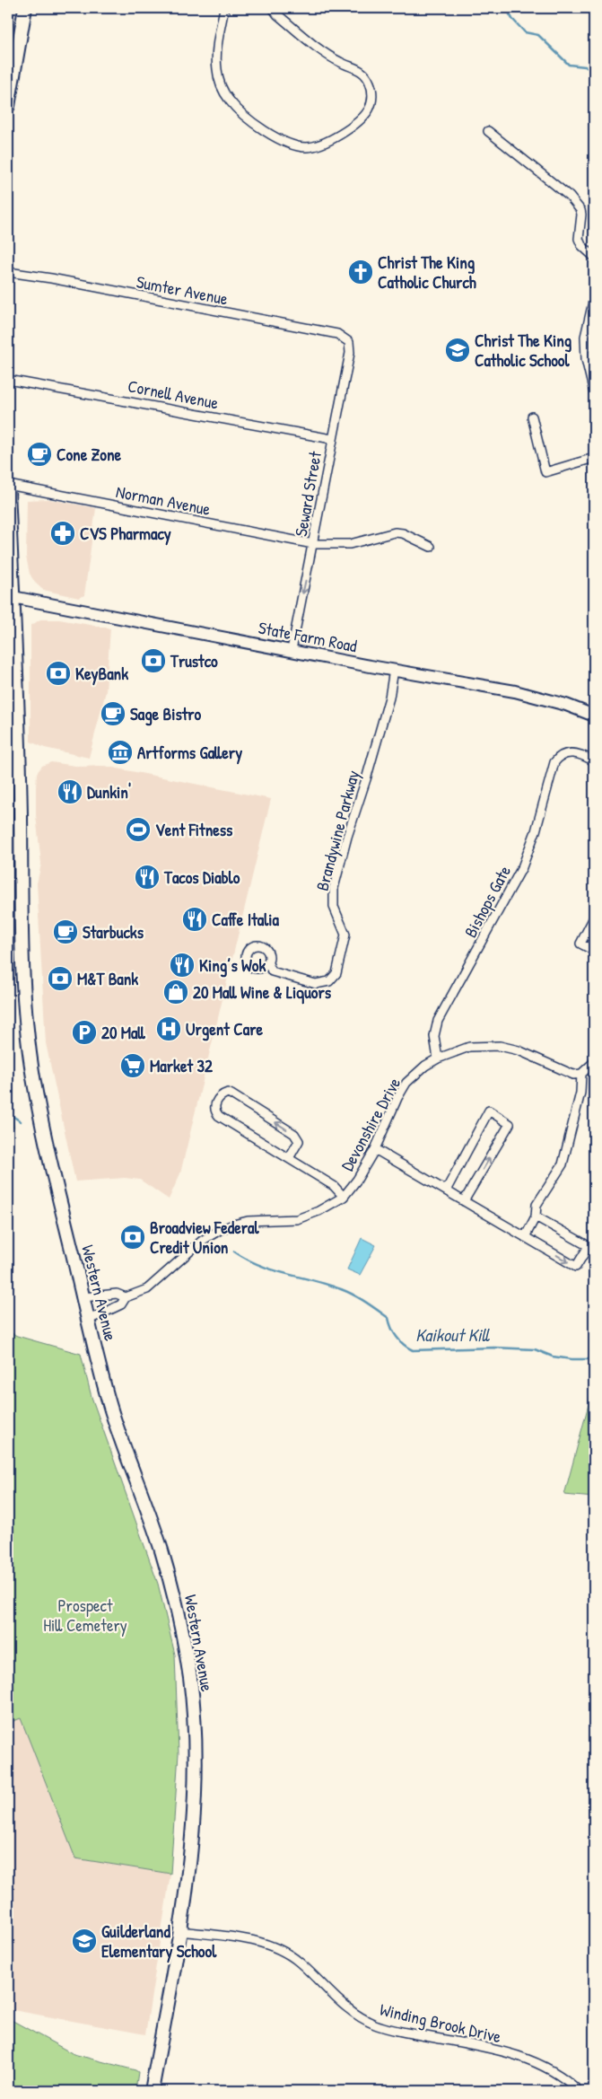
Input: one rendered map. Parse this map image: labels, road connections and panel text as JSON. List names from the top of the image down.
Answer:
{
  "streets": {
    "main road": ["State Farm Road", "Western Avenue"],
    "street": [
      "Sumter Avenue",
      "Cornell Avenue",
      "Seward Street",
      "Norman Avenue",
      "Brandywine Parkway",
      "Bishops Gate",
      "Devonshire Drive",
      "Winding Brook Drive"
    ]
  },
  "crossings": [
    ["Sumter Avenue", "Seward Street"],
    ["Cornell Avenue", "Seward Street"],
    ["Seward Street", "Norman Avenue"],
    ["Seward Street", "State Farm Road"],
    ["State Farm Road", "Brandywine Parkway"],
    ["State Farm Road", "Western Avenue"],
    ["Bishops Gate", "Devonshire Drive"],
    ["Devonshire Drive", "Western Avenue"],
    ["Western Avenue", "Winding Brook Drive"]
  ],
  "water": ["Kaikout Kill"],
  "parks": ["Prospect Hill Cemetery"],
  "places": {
    "church": ["Christ The King Catholic Church"],
    "school or university": ["Christ The King Catholic School", "Guilderland Elementary School"],
    "cafe": ["Cone Zone", "Sage Bistro", "Starbucks"],
    "pharmacy": ["CVS Pharmacy"],
    "bank": [
      "Trustco",
      "KeyBank",
      "M&T Bank",
      "Broadview Federal Credit Union"
    ],
    "museum": ["Artforms Gallery"],
    "restaurant": [
      "Dunkin'",
      "Tacos Diablo",
      "Caffe Italia",
      "King’s Wok"
    ],
    "sports": ["Vent Fitness"],
    "shop": ["20 Mall Wine & Liquors"],
    "hospital": ["Urgent Care"],
    "parking": ["20 Mall"],
    "supermarket": ["Market 32"]
  }
}
